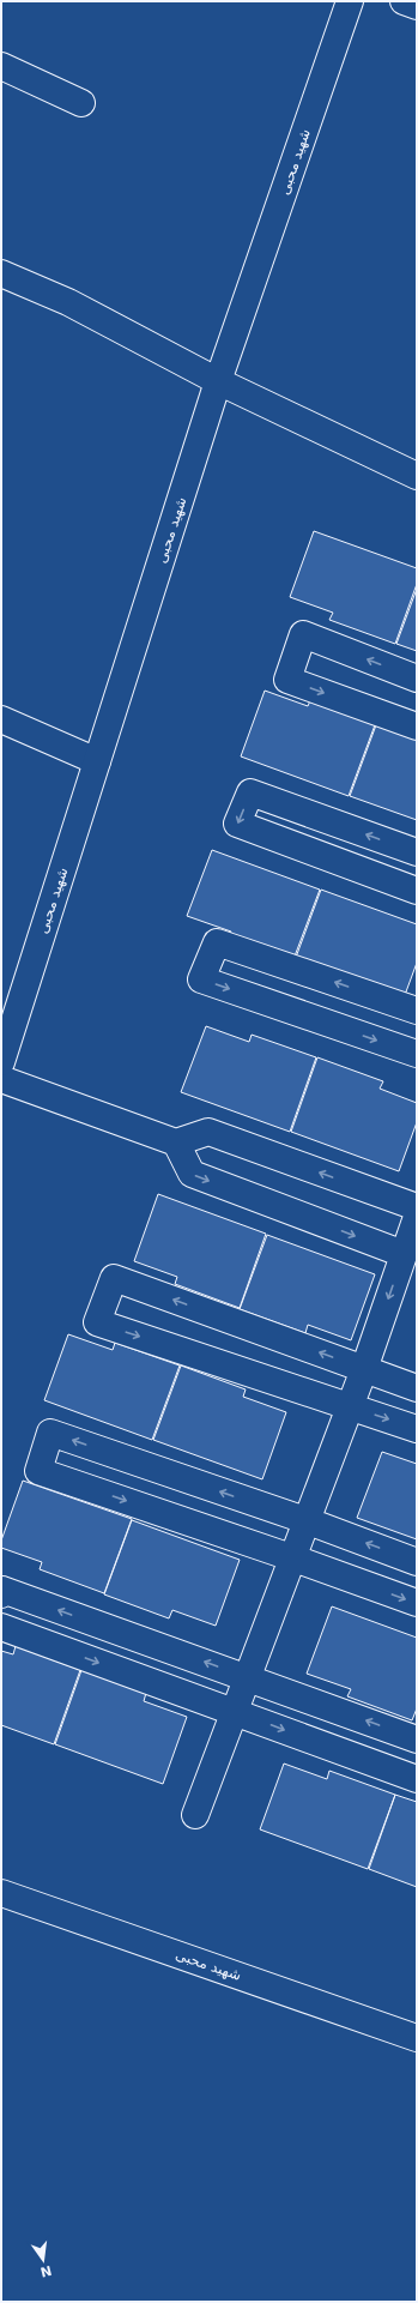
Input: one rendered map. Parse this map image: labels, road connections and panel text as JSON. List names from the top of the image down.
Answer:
{
  "streets": {
    "street": ["شهید محبی"]
  },
  "north": "bottom"
}
